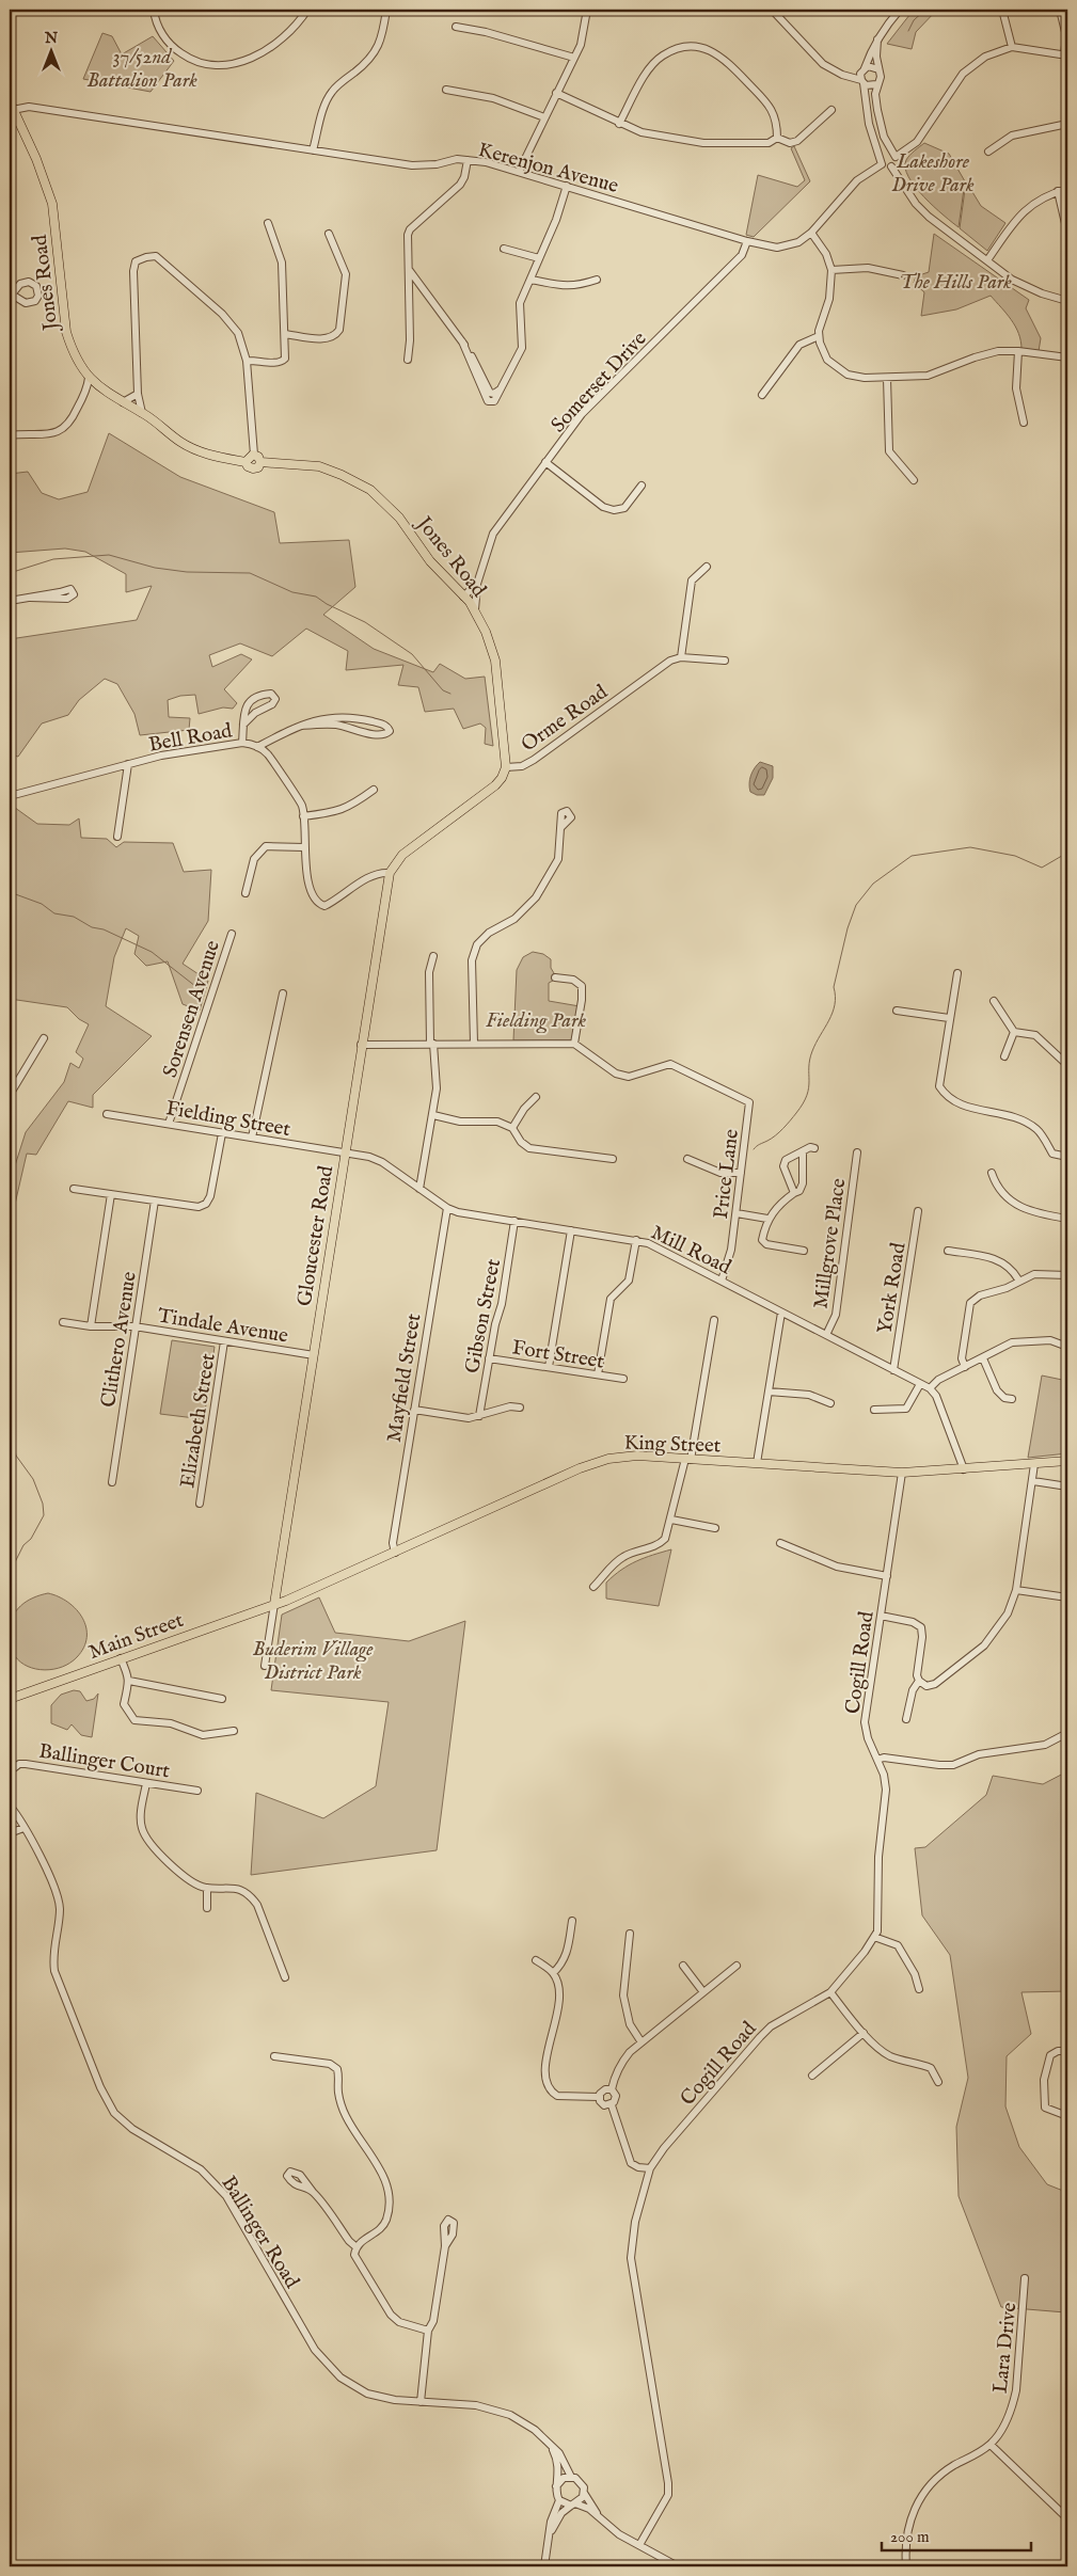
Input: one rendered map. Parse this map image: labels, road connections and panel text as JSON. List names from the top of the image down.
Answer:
{
  "streets": {
    "main road": [
      "Jones Road",
      "Orme Road",
      "Gloucester Road",
      "King Street",
      "Main Street"
    ],
    "street": [
      "Kerenjon Avenue",
      "Somerset Drive",
      "Bell Road",
      "Sorensen Avenue",
      "Fielding Street",
      "Price Lane",
      "Millgrove Place",
      "Mill Road",
      "York Road",
      "Gibson Street",
      "Tindale Avenue",
      "Clithero Avenue",
      "Fort Street",
      "Mayfield Street",
      "Elizabeth Street",
      "Cogill Road",
      "Ballinger Court",
      "Ballinger Road",
      "Lara Drive"
    ]
  },
  "crossings": [
    ["Kerenjon Avenue", "Jones Road"],
    ["Kerenjon Avenue", "Somerset Drive"],
    ["Jones Road", "Somerset Drive"],
    ["Jones Road", "Orme Road"],
    ["Orme Road", "Bell Road"],
    ["Orme Road", "Gloucester Road"],
    ["Bell Road", "Gloucester Road"],
    ["Sorensen Avenue", "Fielding Street"],
    ["Fielding Street", "Gloucester Road"],
    ["Fielding Street", "Mill Road"],
    ["Price Lane", "Mill Road"],
    ["Gloucester Road", "Mill Road"],
    ["Gloucester Road", "Tindale Avenue"],
    ["Gloucester Road", "King Street"],
    ["Gloucester Road", "Main Street"],
    ["Millgrove Place", "Mill Road"],
    ["Mill Road", "York Road"],
    ["Mill Road", "Gibson Street"],
    ["Mill Road", "Mayfield Street"],
    ["Gibson Street", "Fort Street"],
    ["Tindale Avenue", "Clithero Avenue"],
    ["Tindale Avenue", "Elizabeth Street"],
    ["Mayfield Street", "King Street"],
    ["King Street", "Main Street"],
    ["King Street", "Cogill Road"]
  ],
  "parks": [
    "37/52nd Battalion Park",
    "Lakeshore Drive Park",
    "The Hills Park",
    "Fielding Park",
    "Buderim Village District Park"
  ],
  "scale_bar": "200 m",
  "north": "top"
}
